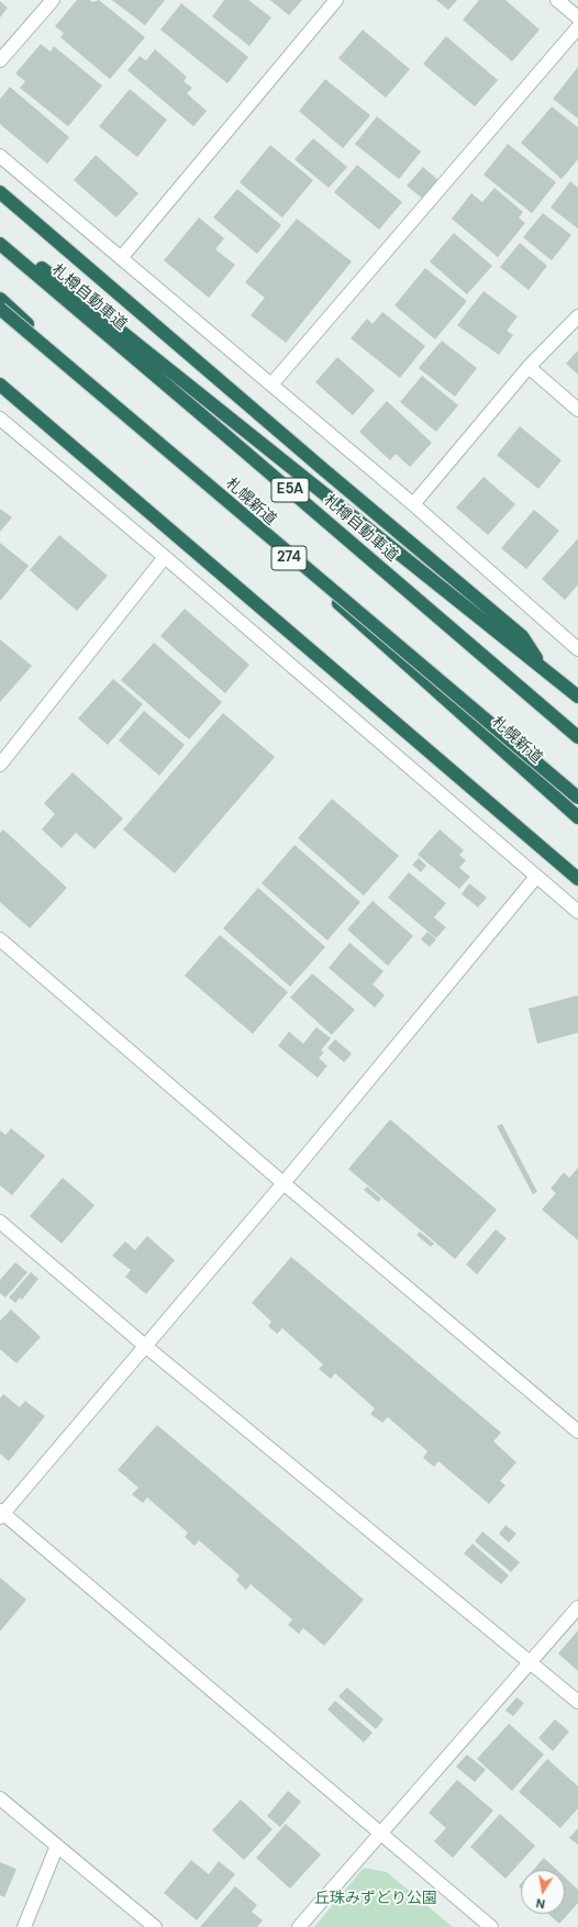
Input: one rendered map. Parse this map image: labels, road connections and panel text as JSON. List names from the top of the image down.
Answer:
{
  "streets": {
    "highway": [
      "札樽自動車道",
      "E5A",
      "札幌新道",
      "274"
    ]
  },
  "parks": ["丘珠みずどり公園"],
  "north": "bottom"
}
